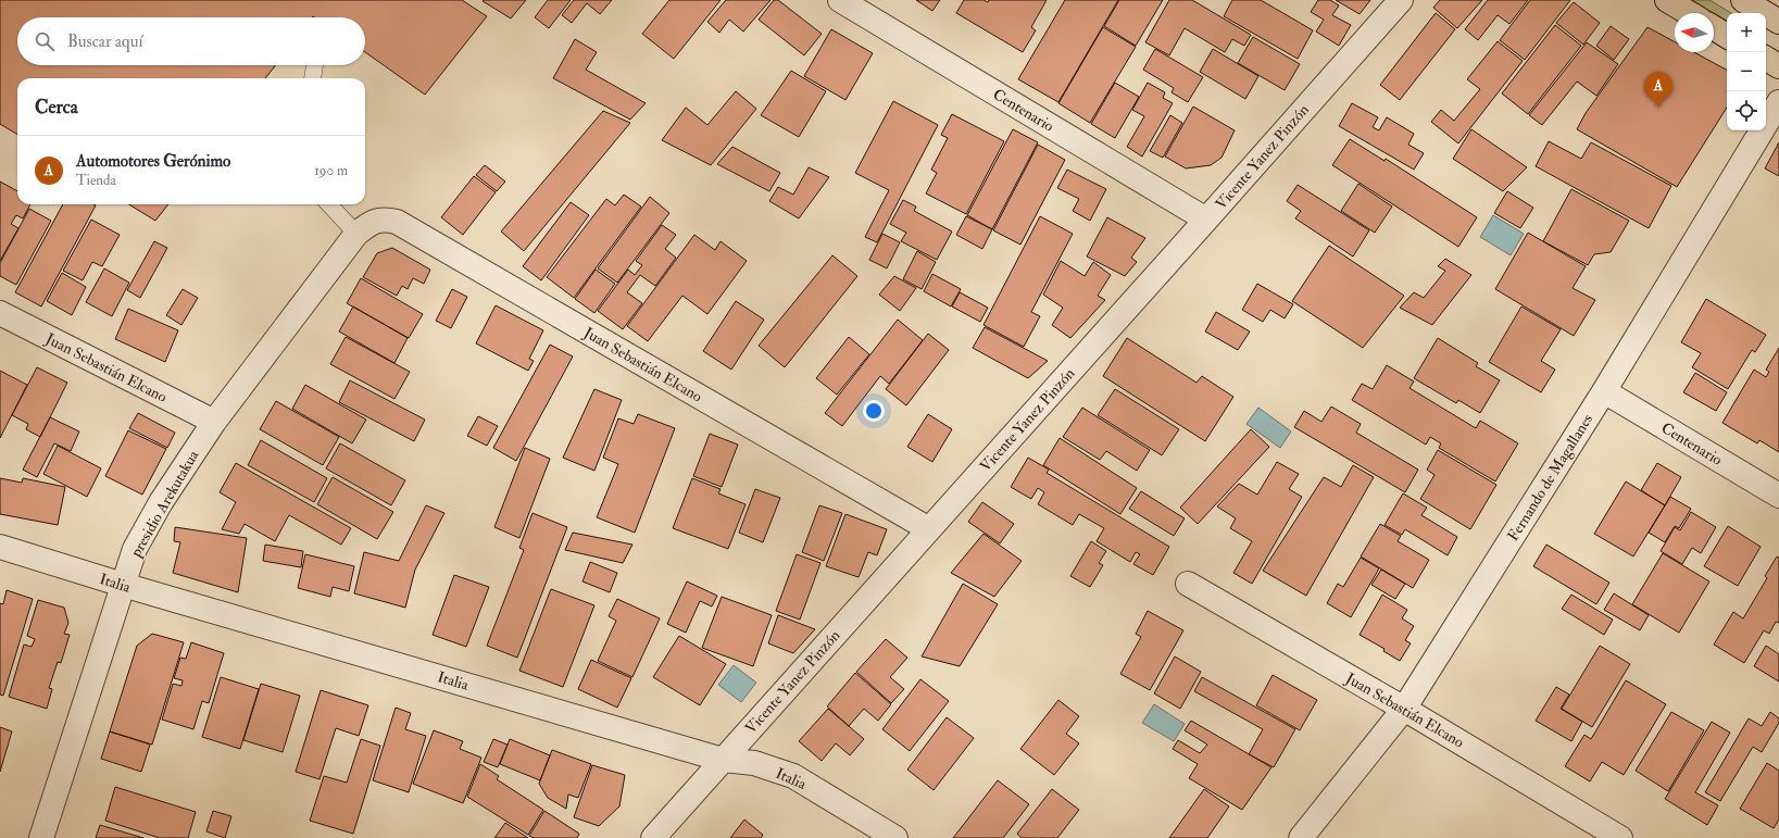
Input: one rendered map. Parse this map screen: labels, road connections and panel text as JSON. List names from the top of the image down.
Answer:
{
  "streets": {
    "street": [
      "Centenario",
      "Vicente Yanez Pinzón",
      "Juan Sebastián Elcano",
      "Fernando de Magallanes",
      "presidio Arekutakua",
      "Italia"
    ]
  },
  "crossings": [
    ["Centenario", "Vicente Yanez Pinzón"],
    ["Centenario", "Fernando de Magallanes"],
    ["Vicente Yanez Pinzón", "Juan Sebastián Elcano"],
    ["Vicente Yanez Pinzón", "Italia"],
    ["Juan Sebastián Elcano", "Fernando de Magallanes"],
    ["Juan Sebastián Elcano", "presidio Arekutakua"],
    ["presidio Arekutakua", "Italia"]
  ],
  "north": "left",
  "page": {
    "map_buttons": ["+", "−"],
    "search": "Buscar aquí",
    "pins": "A",
    "heading": "Cerca",
    "list": [
      {
        "mark": "A",
        "name": "Automotores Gerónimo",
        "note": "Tienda",
        "value": "190 m"
      }
    ]
  }
}
